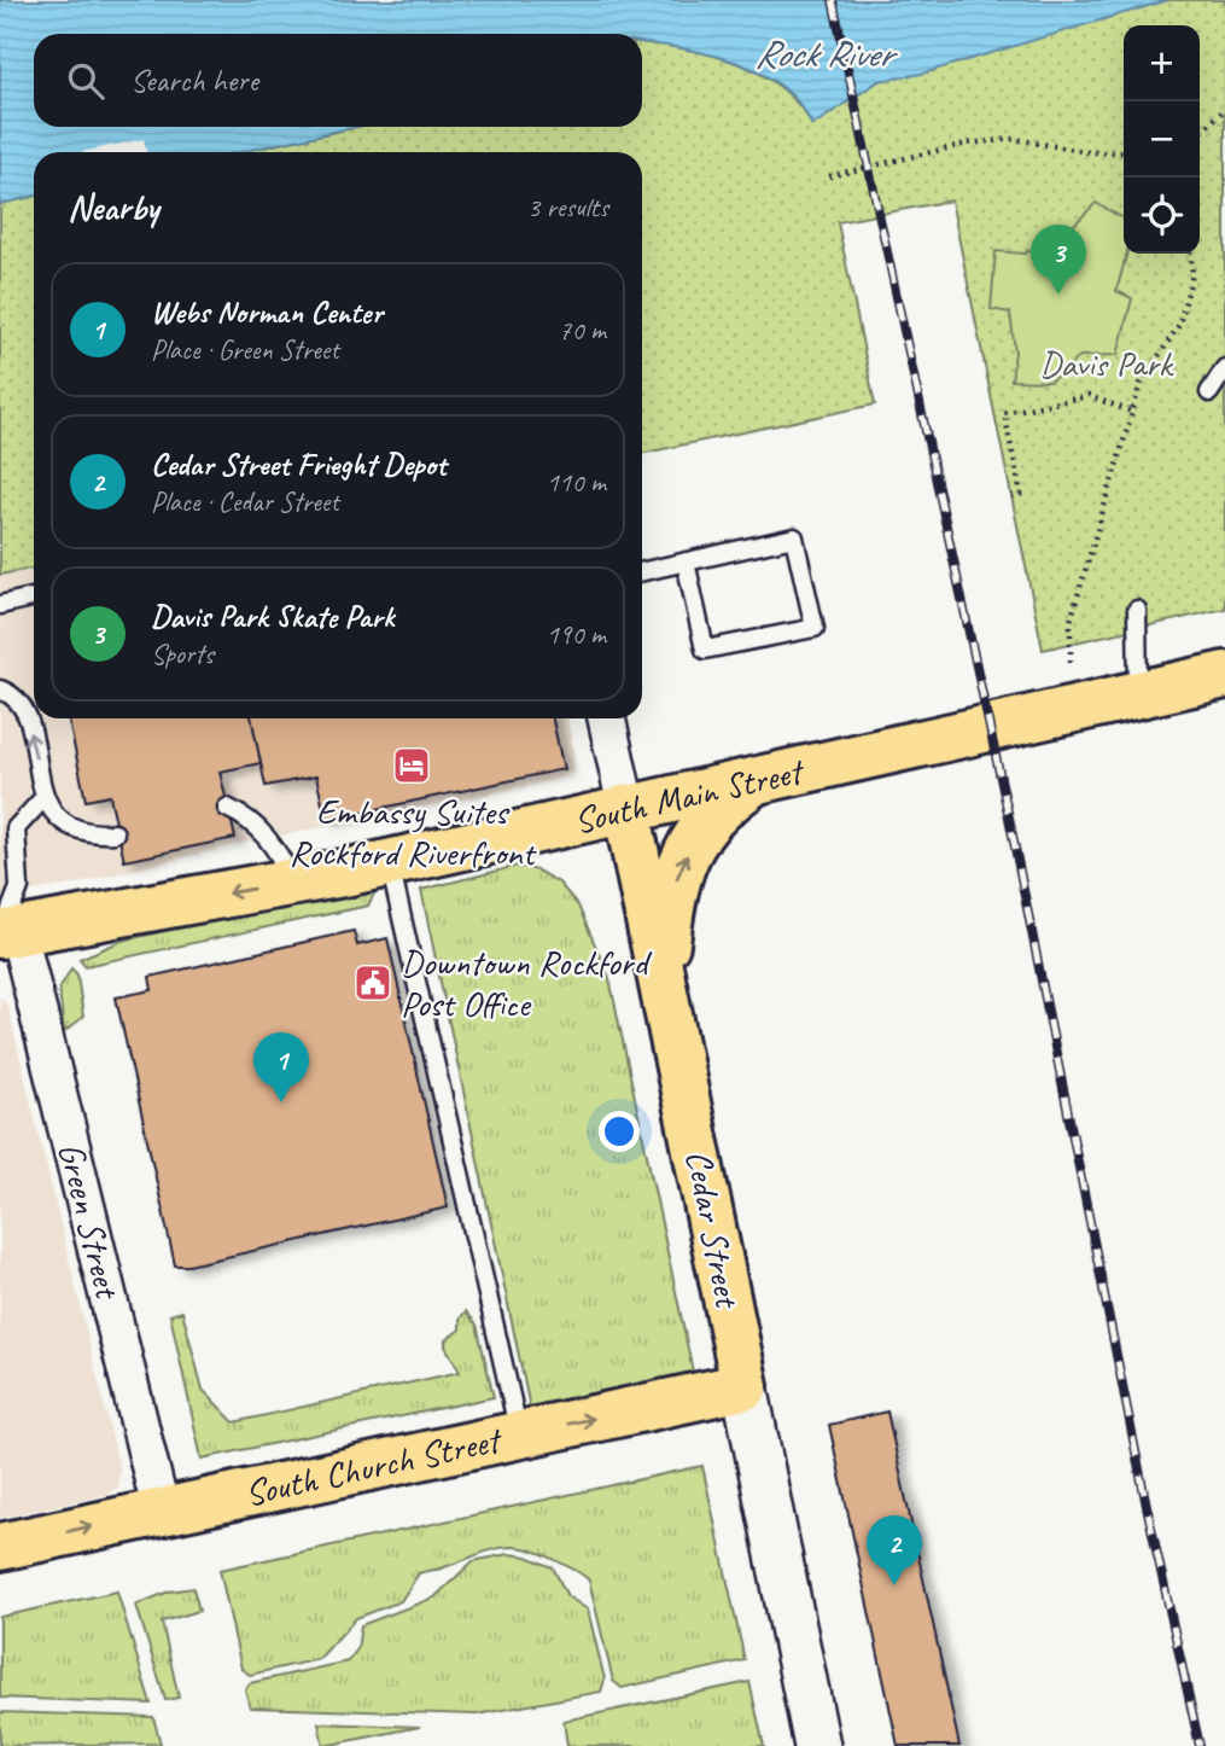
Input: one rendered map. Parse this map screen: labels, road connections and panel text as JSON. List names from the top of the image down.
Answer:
{
  "streets": {
    "main road": ["South Main Street", "Cedar Street", "South Church Street"],
    "street": ["Green Street"]
  },
  "crossings": [
    ["South Main Street", "Green Street"],
    ["South Main Street", "Cedar Street"],
    ["Green Street", "South Church Street"],
    ["Cedar Street", "South Church Street"]
  ],
  "one_way": ["South Church Street"],
  "water": ["Rock River"],
  "parks": ["Davis Park"],
  "places": {
    "hotel": ["Embassy Suites Rockford Riverfront"],
    "public building": ["Downtown Rockford Post Office"]
  },
  "page": {
    "map_buttons": ["+", "−"],
    "search": "Search here",
    "heading": ["Nearby", "3 results"],
    "pins": ["3", "1", "2"],
    "list": [
      {
        "mark": "1",
        "name": "Webs Norman Center",
        "note": "Place · Green Street",
        "value": "70 m"
      },
      {
        "mark": "2",
        "name": "Cedar Street Frieght Depot",
        "note": "Place · Cedar Street",
        "value": "110 m"
      },
      {
        "mark": "3",
        "name": "Davis Park Skate Park",
        "note": "Sports",
        "value": "190 m"
      }
    ]
  }
}
